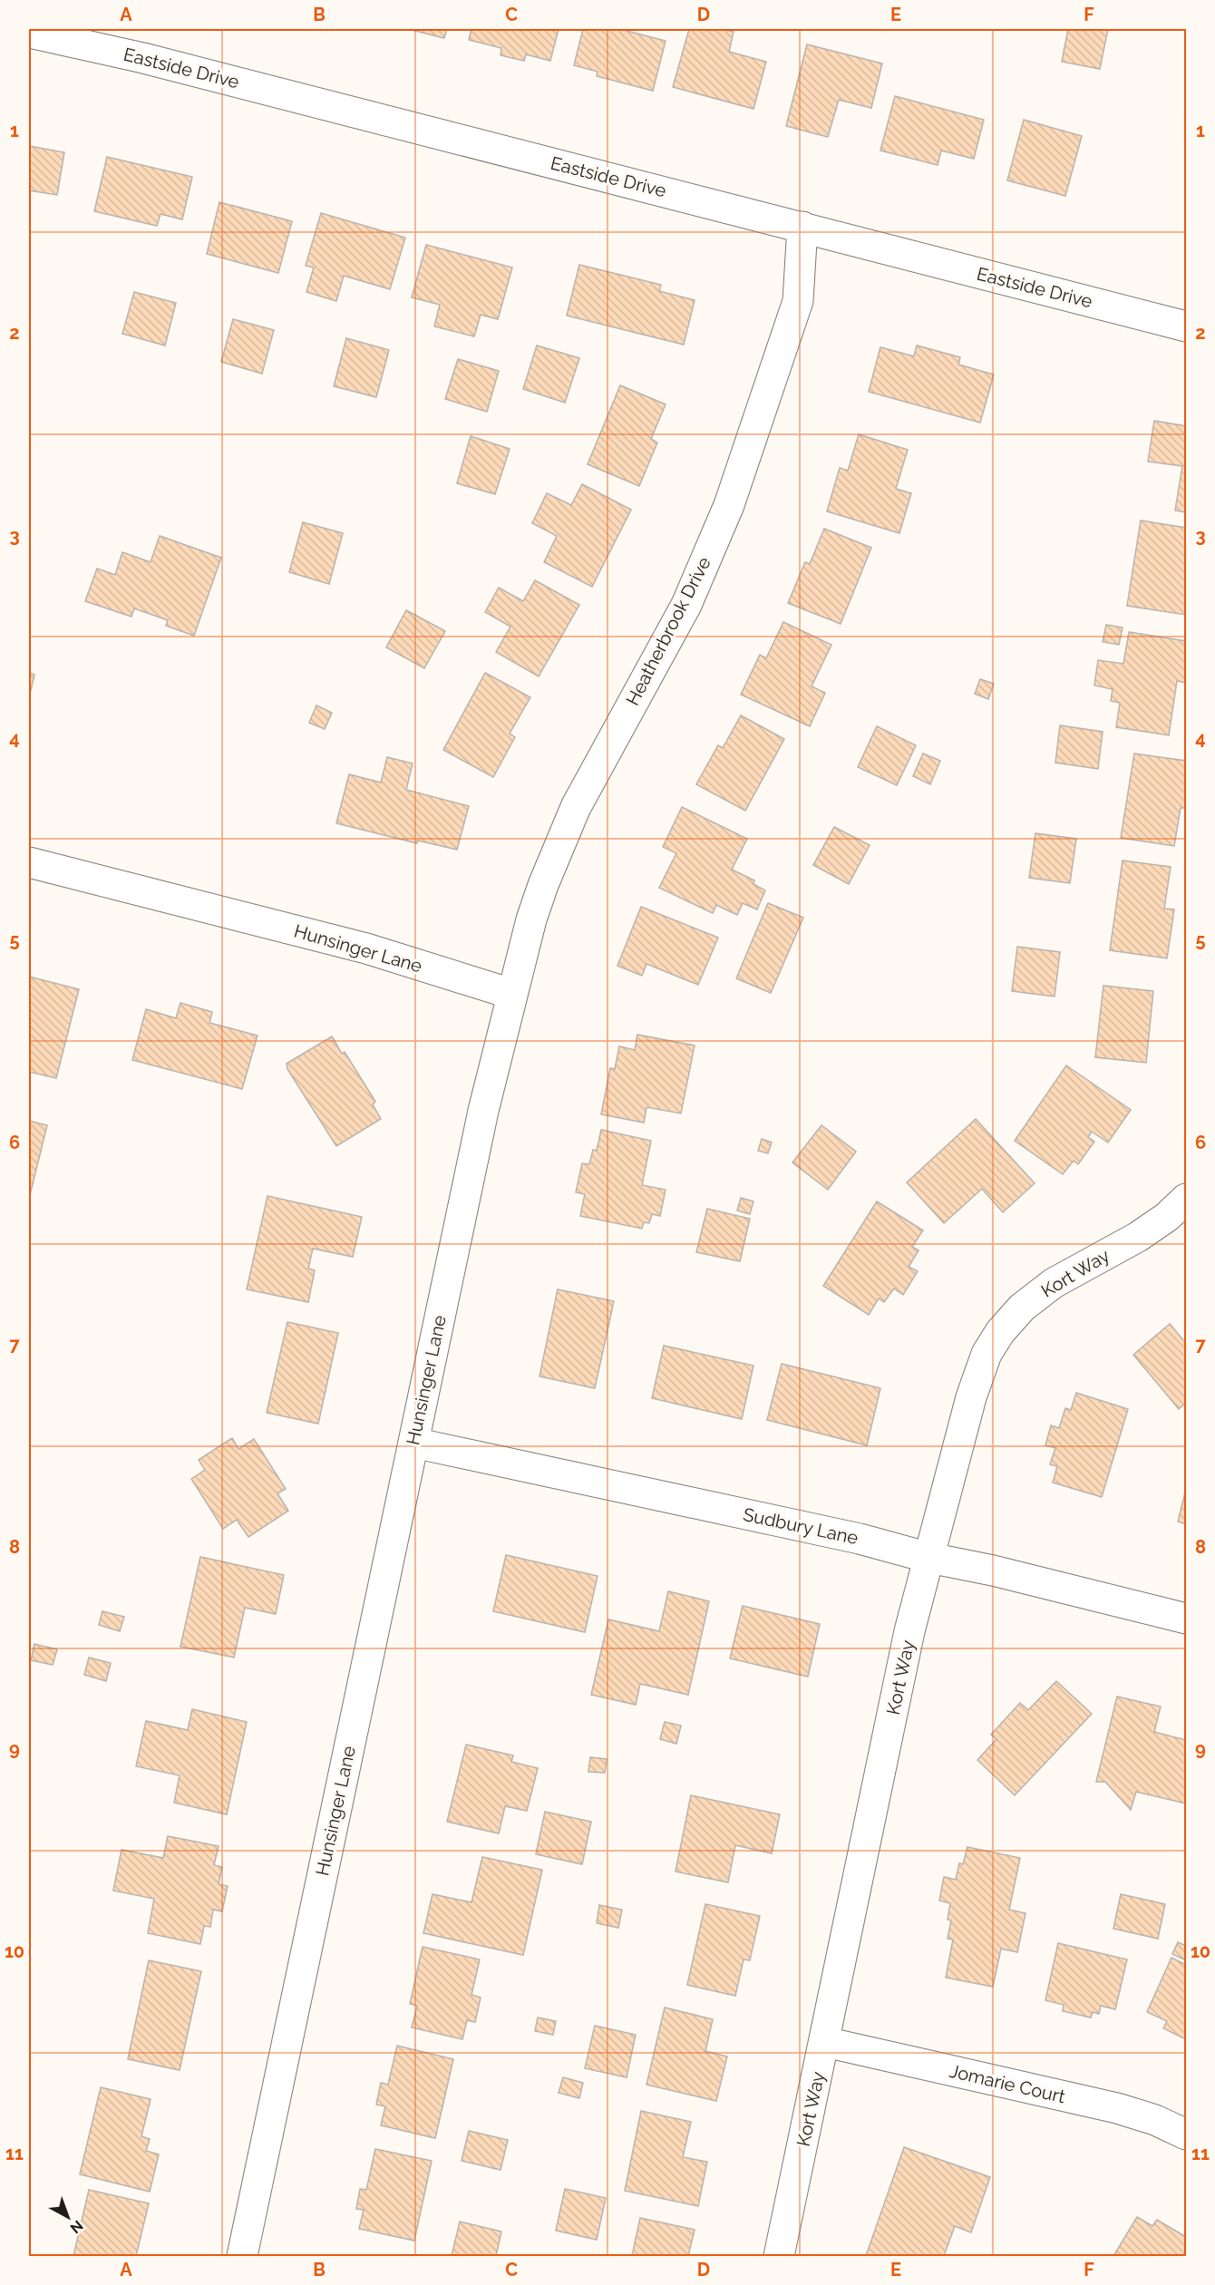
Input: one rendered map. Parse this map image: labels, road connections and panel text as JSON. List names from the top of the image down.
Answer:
{
  "streets": {
    "street": [
      "Eastside Drive",
      "Heatherbrook Drive",
      "Hunsinger Lane",
      "Kort Way",
      "Sudbury Lane",
      "Jomarie Court"
    ]
  },
  "crossings": [
    ["Eastside Drive", "Heatherbrook Drive"],
    ["Heatherbrook Drive", "Hunsinger Lane"],
    ["Hunsinger Lane", "Sudbury Lane"],
    ["Kort Way", "Sudbury Lane"],
    ["Kort Way", "Jomarie Court"]
  ],
  "north": "bottom right",
  "grid": {
    "columns": [
      "A",
      "B",
      "C",
      "D",
      "E",
      "F"
    ],
    "rows": [
      "1",
      "2",
      "3",
      "4",
      "5",
      "6",
      "7",
      "8",
      "9",
      "10",
      "11"
    ]
  }
}
